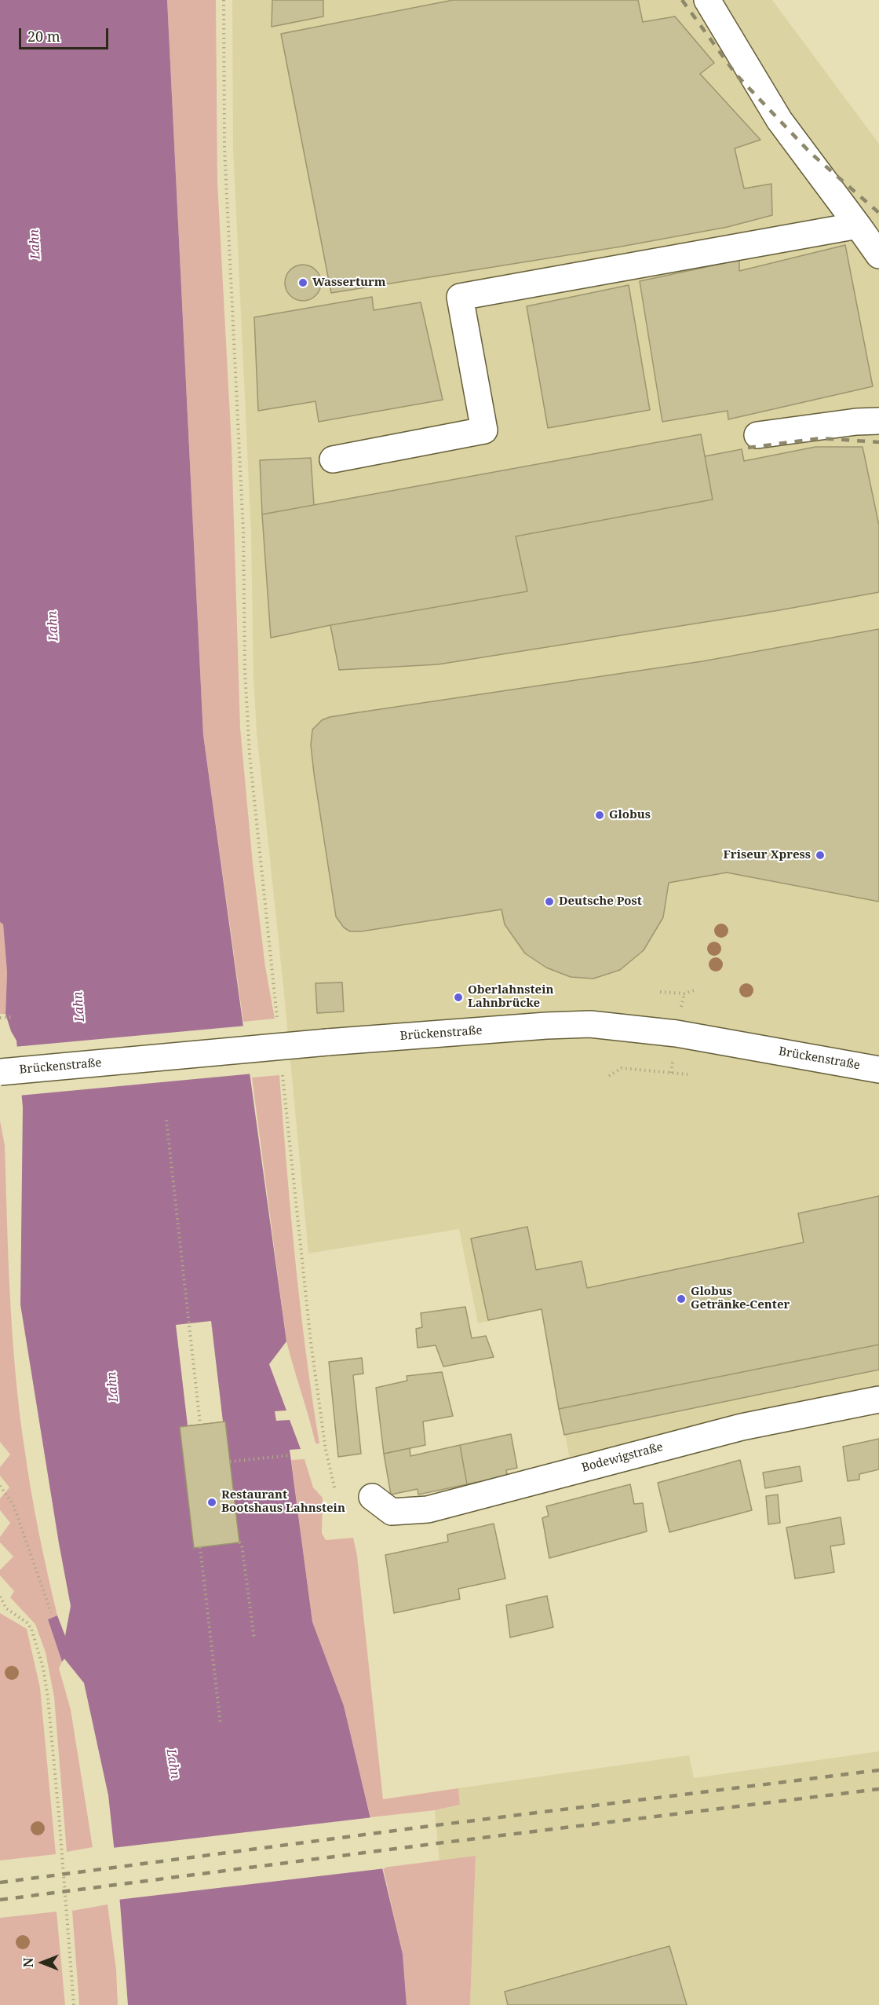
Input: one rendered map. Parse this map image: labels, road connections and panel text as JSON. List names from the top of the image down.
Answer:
{
  "streets": {
    "street": ["Brückenstraße", "Bodewigstraße"]
  },
  "water": ["Lahn"],
  "places": [
    "Wasserturm",
    "Globus",
    "Friseur Xpress",
    "Deutsche Post",
    "Oberlahnstein Lahnbrücke",
    "Globus Getränke-Center",
    "Restaurant Bootshaus Lahnstein"
  ],
  "scale_bar": "20 m",
  "north": "left"
}
